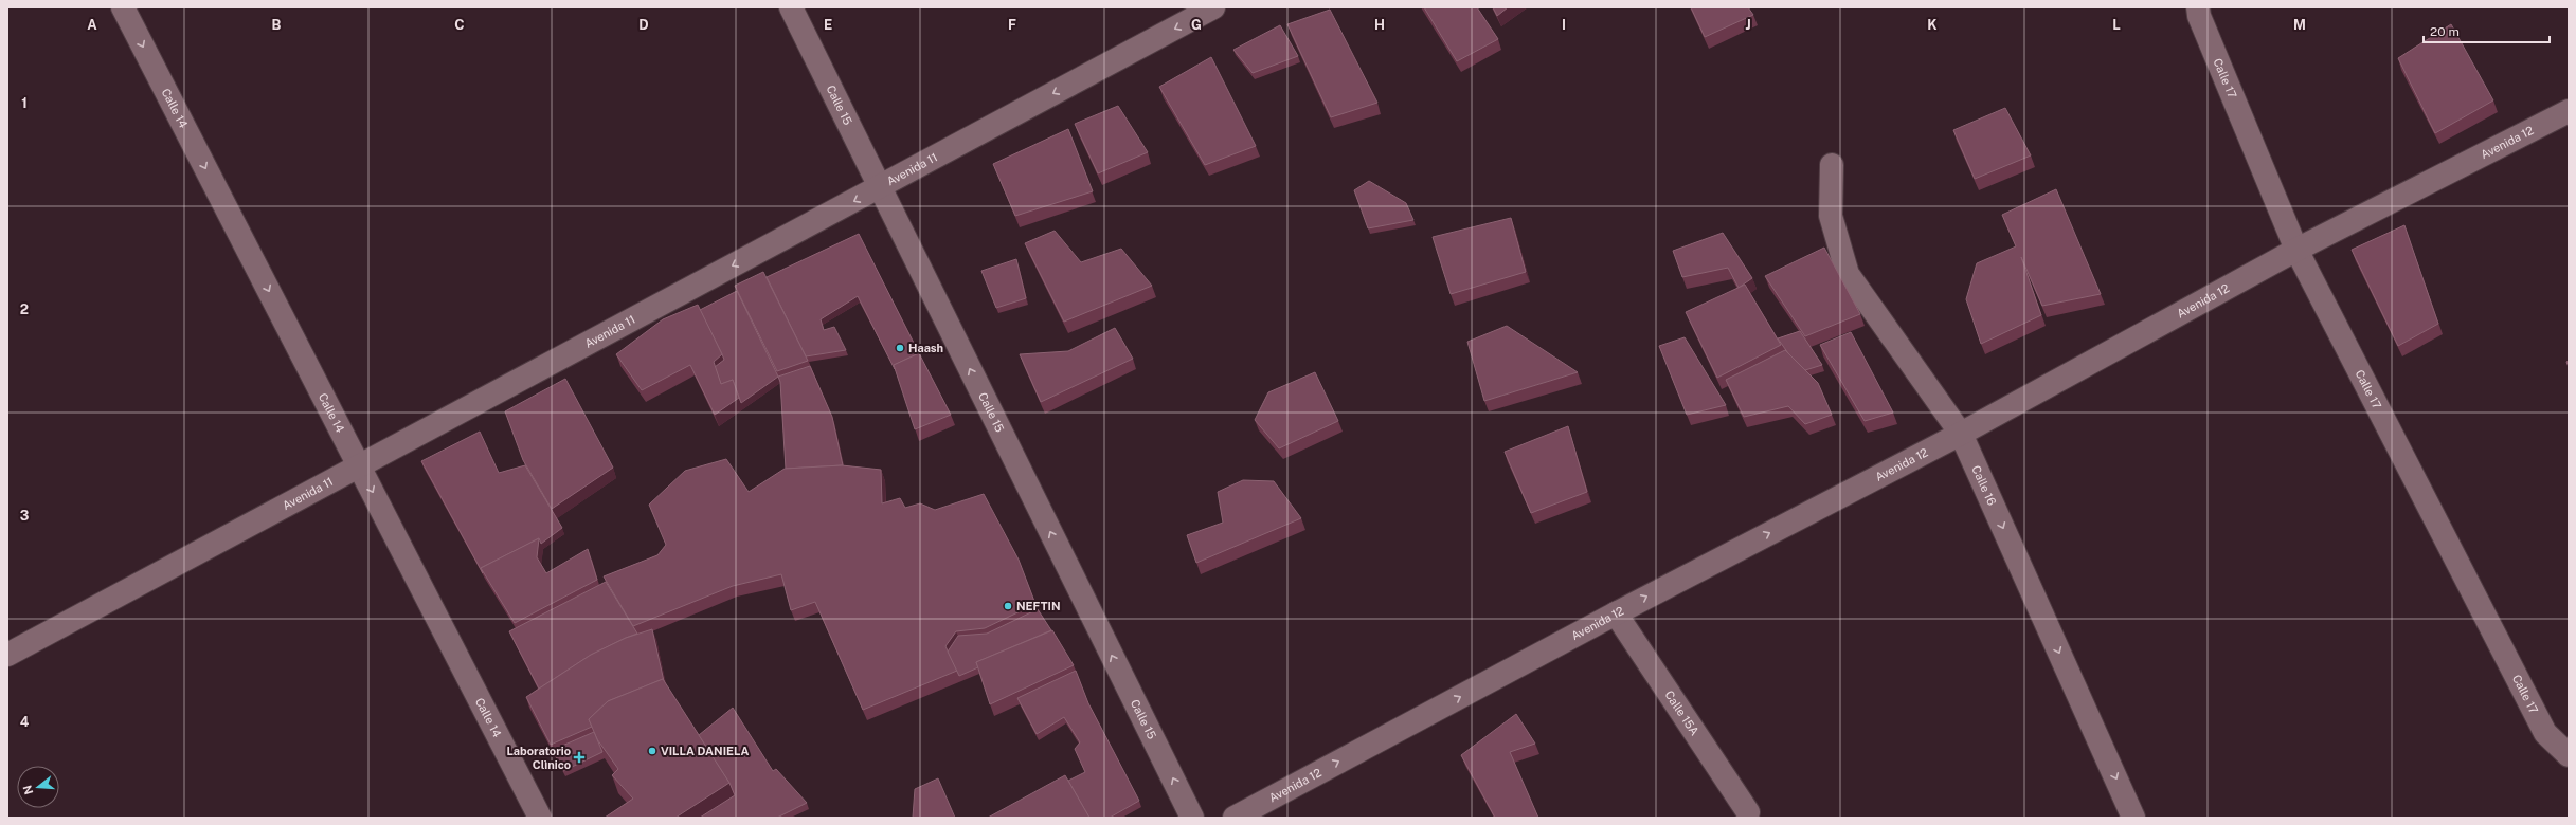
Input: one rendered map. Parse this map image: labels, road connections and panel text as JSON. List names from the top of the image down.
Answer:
{
  "streets": {
    "street": [
      "Calle 17",
      "Calle 15",
      "Calle 14",
      "Avenida 12",
      "Avenida 11",
      "Calle 16",
      "Calle 15A"
    ]
  },
  "crossings": [
    ["Calle 17", "Avenida 12"],
    ["Calle 15", "Avenida 11"],
    ["Calle 14", "Avenida 11"],
    ["Avenida 12", "Calle 16"],
    ["Avenida 12", "Calle 15A"]
  ],
  "one_way": [
    "Calle 15",
    "Calle 14",
    "Avenida 12",
    "Avenida 11",
    "Calle 16"
  ],
  "places": {
    "other": ["Haash", "NEFTIN", "VILLA DANIELA"],
    "health": ["Laboratorio Clìnico"]
  },
  "scale_bar": "20 m",
  "north": "left",
  "grid": {
    "columns": [
      "A",
      "B",
      "C",
      "D",
      "E",
      "F",
      "G",
      "H",
      "I",
      "J",
      "K",
      "L",
      "M"
    ],
    "rows": [
      "1",
      "2",
      "3",
      "4"
    ]
  }
}
